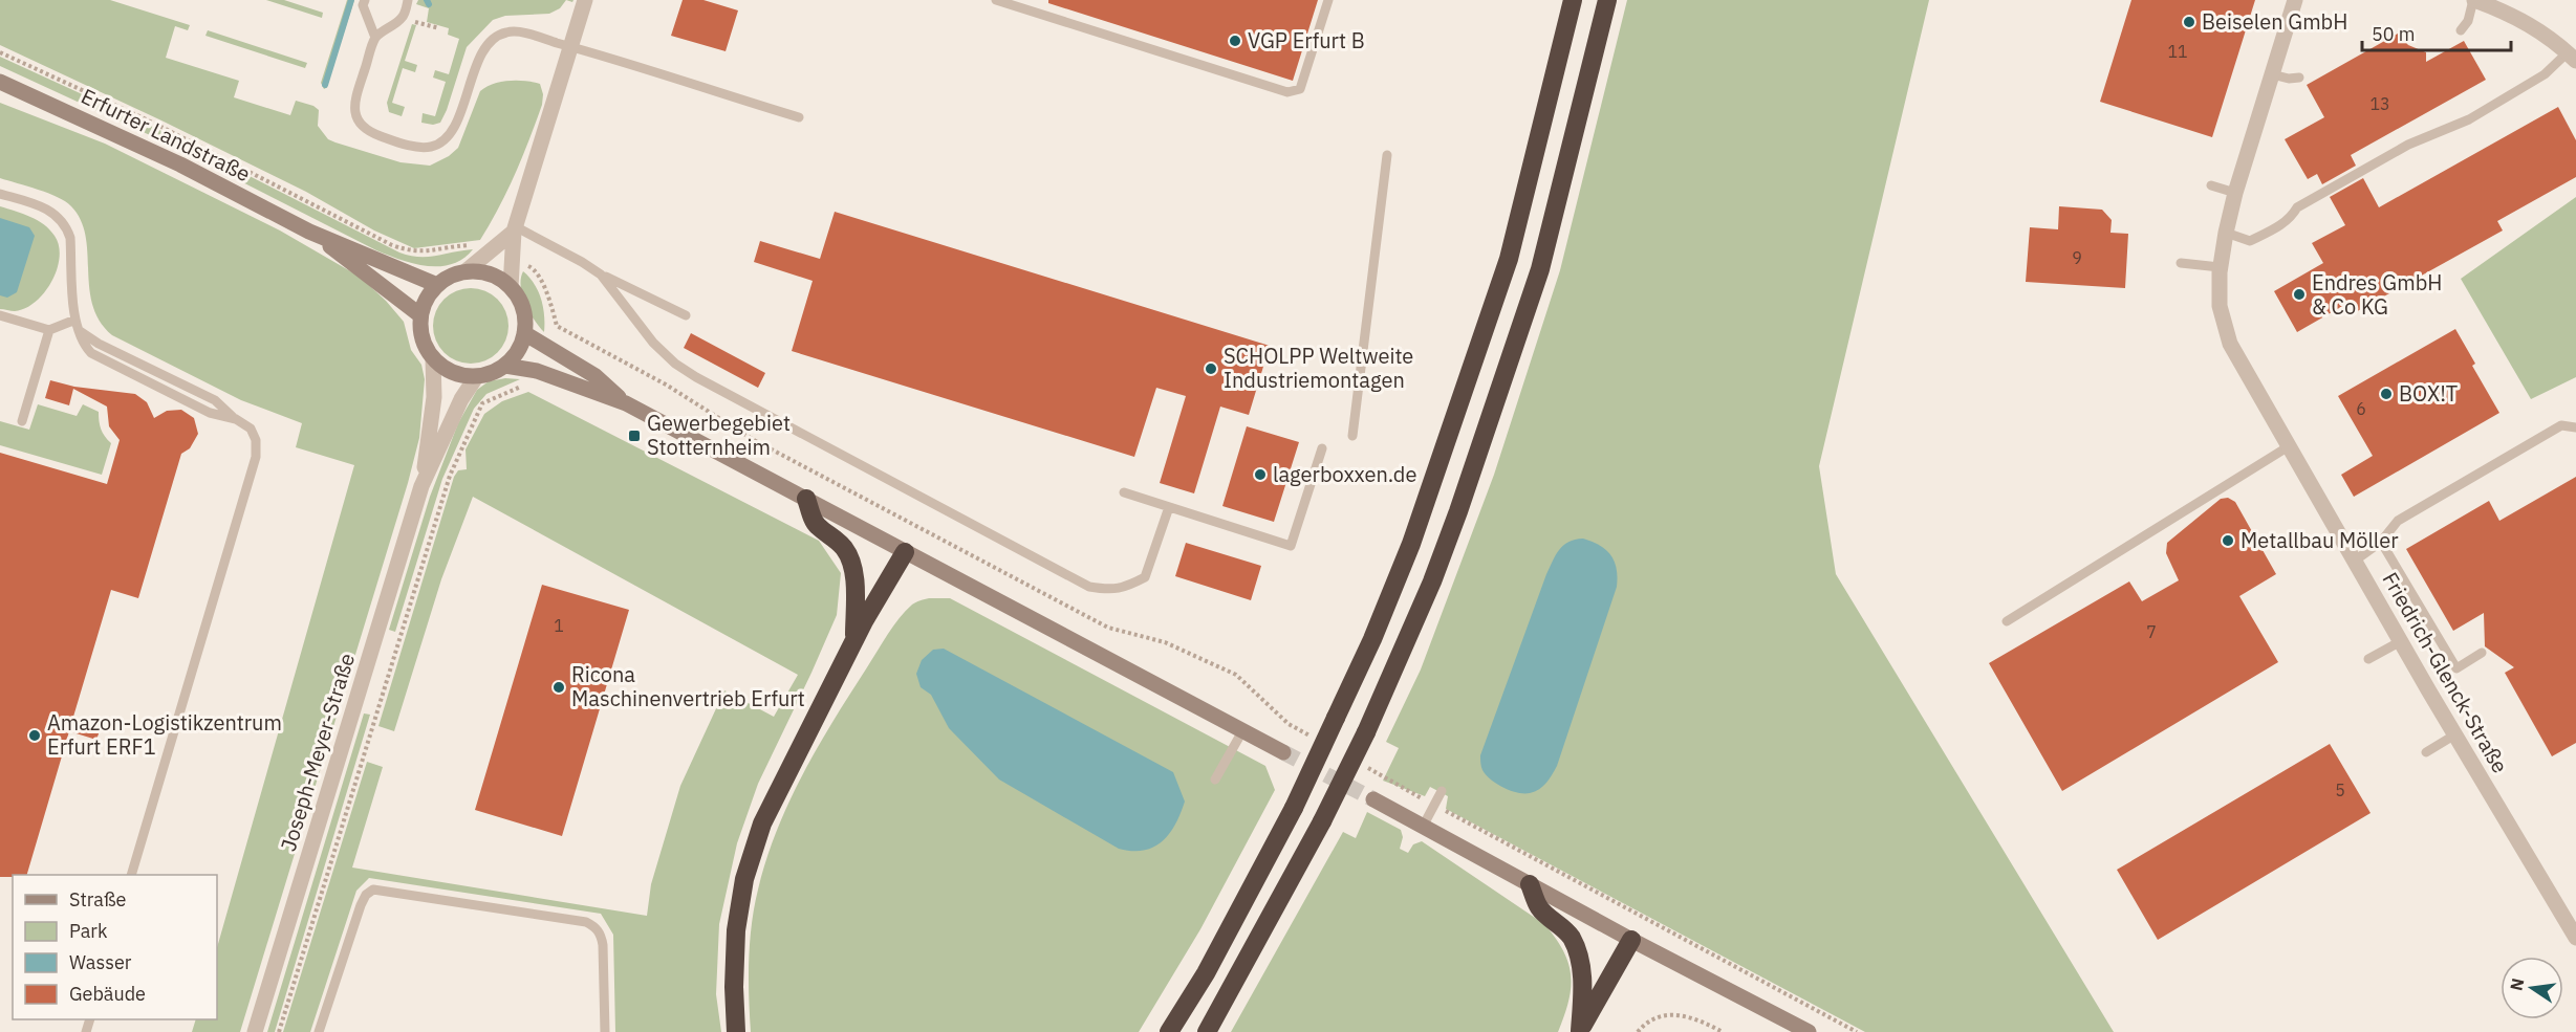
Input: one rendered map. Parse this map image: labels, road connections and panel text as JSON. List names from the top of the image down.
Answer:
{
  "streets": {
    "main road": ["Erfurter Landstraße"],
    "street": ["Friedrich-Glenck-Straße", "Joseph-Meyer-Straße"]
  },
  "crossings": [
    ["Erfurter Landstraße", "Joseph-Meyer-Straße"]
  ],
  "places": {
    "other": [
      "Beiselen GmbH",
      "VGP Erfurt B",
      "Endres GmbH & Co KG",
      "SCHOLPP Weltweite Industriemontagen",
      "BOX!T",
      "lagerboxxen.de",
      "Metallbau Möller",
      "Ricona Maschinenvertrieb Erfurt",
      "Amazon-Logistikzentrum Erfurt ERF1"
    ],
    "transit": ["Gewerbegebiet Stotternheim"]
  },
  "house_numbers": [
    "11",
    "13",
    "9",
    "6",
    "1",
    "7",
    "5"
  ],
  "legend": [
    "Straße",
    "Park",
    "Wasser",
    "Gebäude"
  ],
  "scale_bar": "50 m",
  "north": "left"
}
